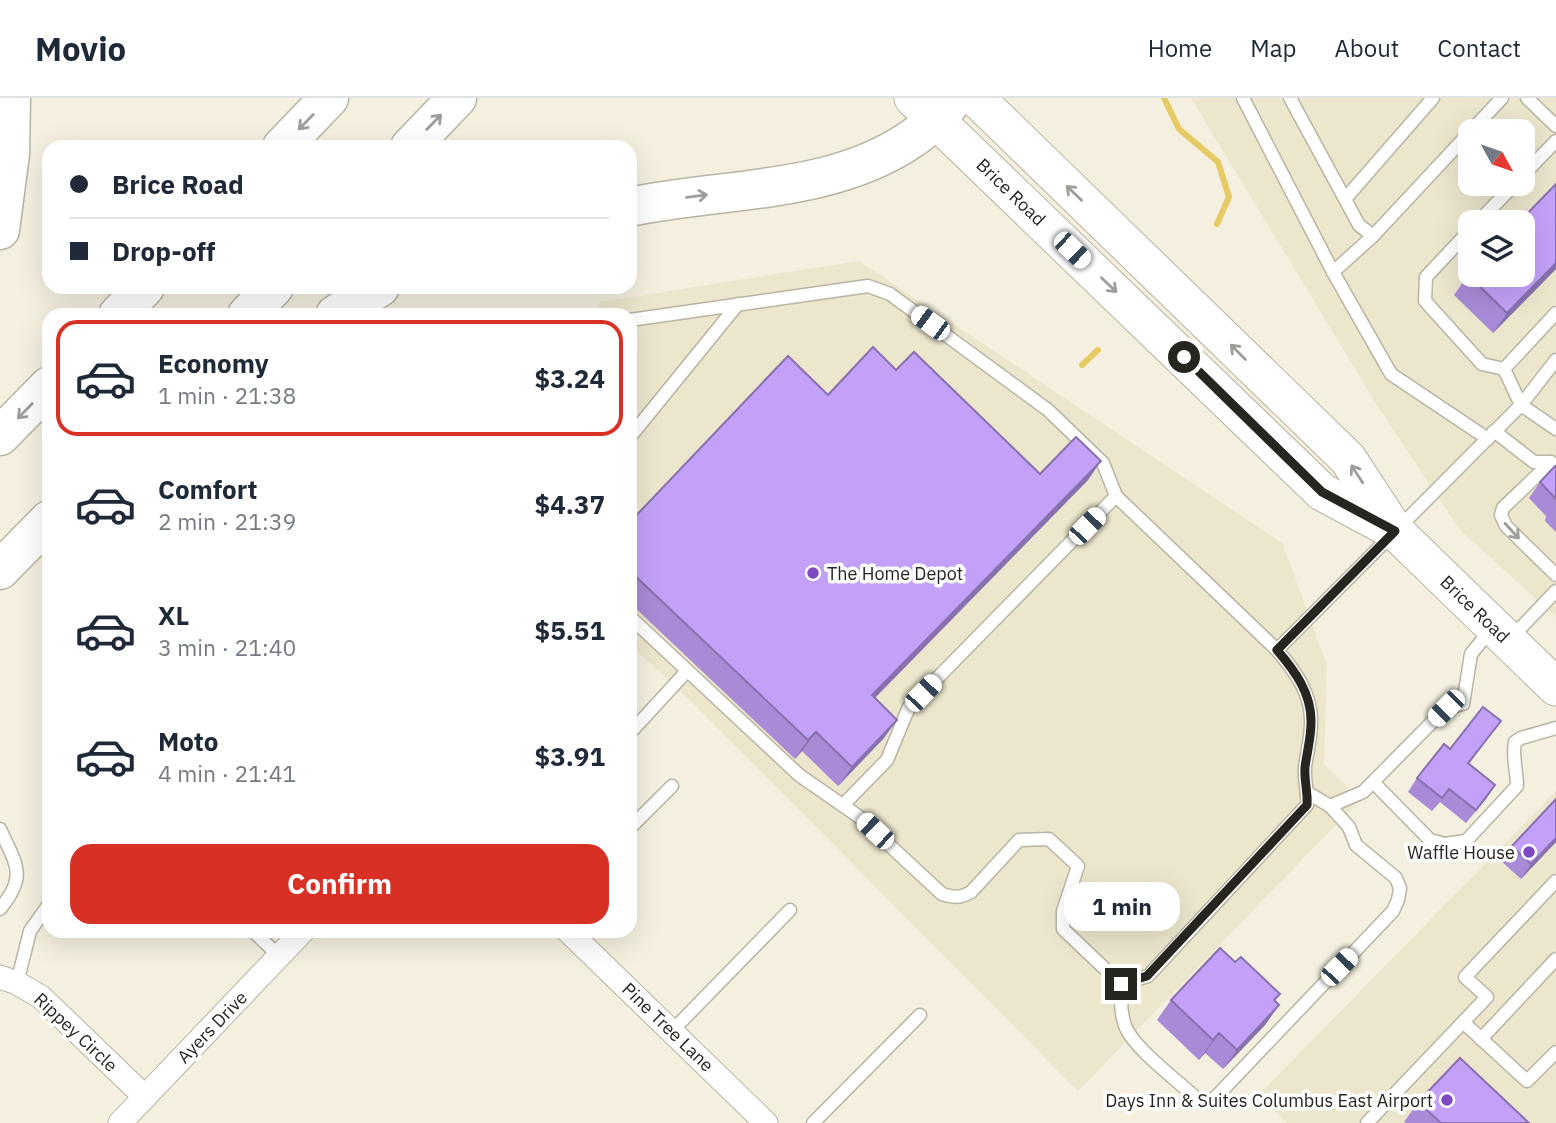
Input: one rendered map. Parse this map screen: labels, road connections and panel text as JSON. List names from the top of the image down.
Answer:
{
  "streets": {
    "main road": ["Brice Road"],
    "street": ["Ayers Drive", "Pine Tree Lane", "Rippey Circle"]
  },
  "crossings": [
    ["Ayers Drive", "Rippey Circle"]
  ],
  "places": ["The Home Depot", "Waffle House", "Days Inn & Suites Columbus East Airport"],
  "north": "bottom right",
  "page": {
    "header": "Movio",
    "nav": [
      "Home",
      "Map",
      "About",
      "Contact"
    ],
    "banner": ["Brice Road", "Drop-off"],
    "list": [
      {
        "name": "Economy",
        "note": "1 min · 21:38",
        "value": "$3.24"
      },
      {
        "name": "Comfort",
        "note": "2 min · 21:39",
        "value": "$4.37"
      },
      {
        "name": "XL",
        "note": "3 min · 21:40",
        "value": "$5.51"
      },
      {
        "name": "Moto",
        "note": "4 min · 21:41",
        "value": "$3.91"
      }
    ],
    "buttons": "Confirm",
    "bubble": "1 min"
  }
}
